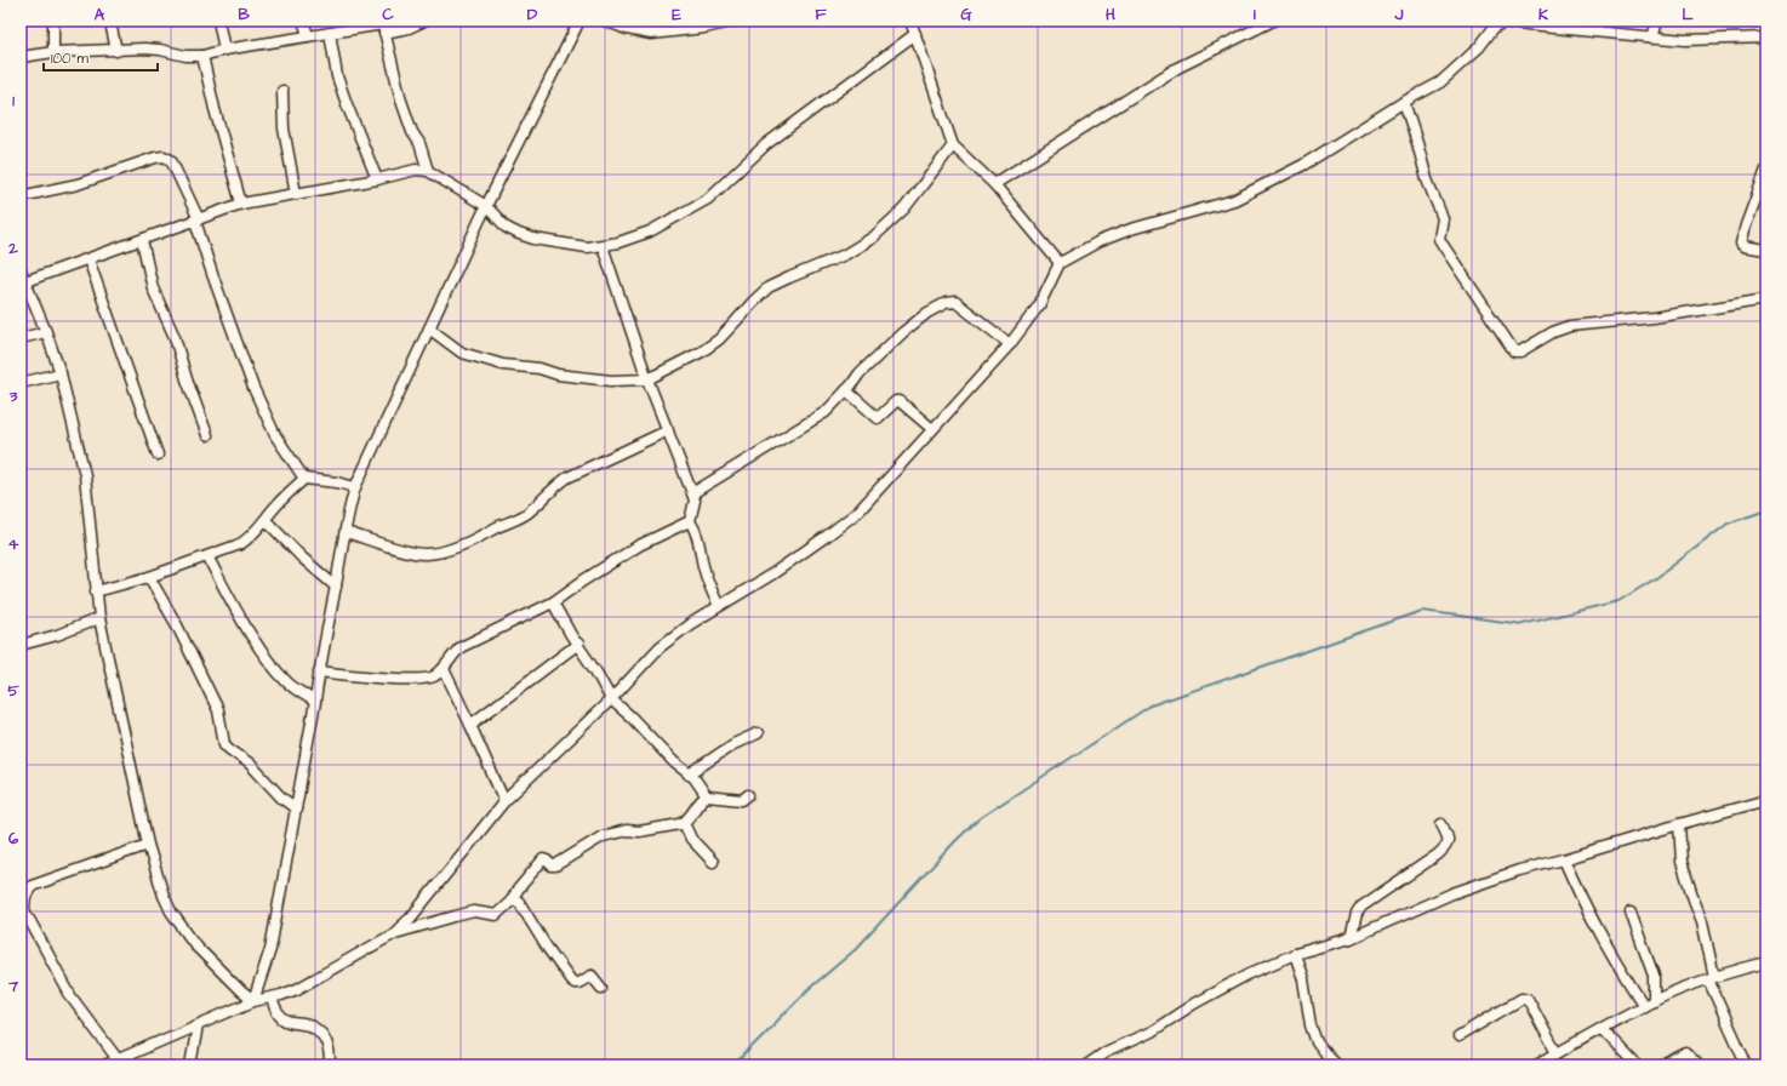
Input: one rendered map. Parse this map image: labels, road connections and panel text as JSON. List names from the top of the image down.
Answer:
{
  "scale_bar": "100 m",
  "grid": {
    "columns": [
      "A",
      "B",
      "C",
      "D",
      "E",
      "F",
      "G",
      "H",
      "I",
      "J",
      "K",
      "L"
    ],
    "rows": [
      "1",
      "2",
      "3",
      "4",
      "5",
      "6",
      "7"
    ]
  }
}
